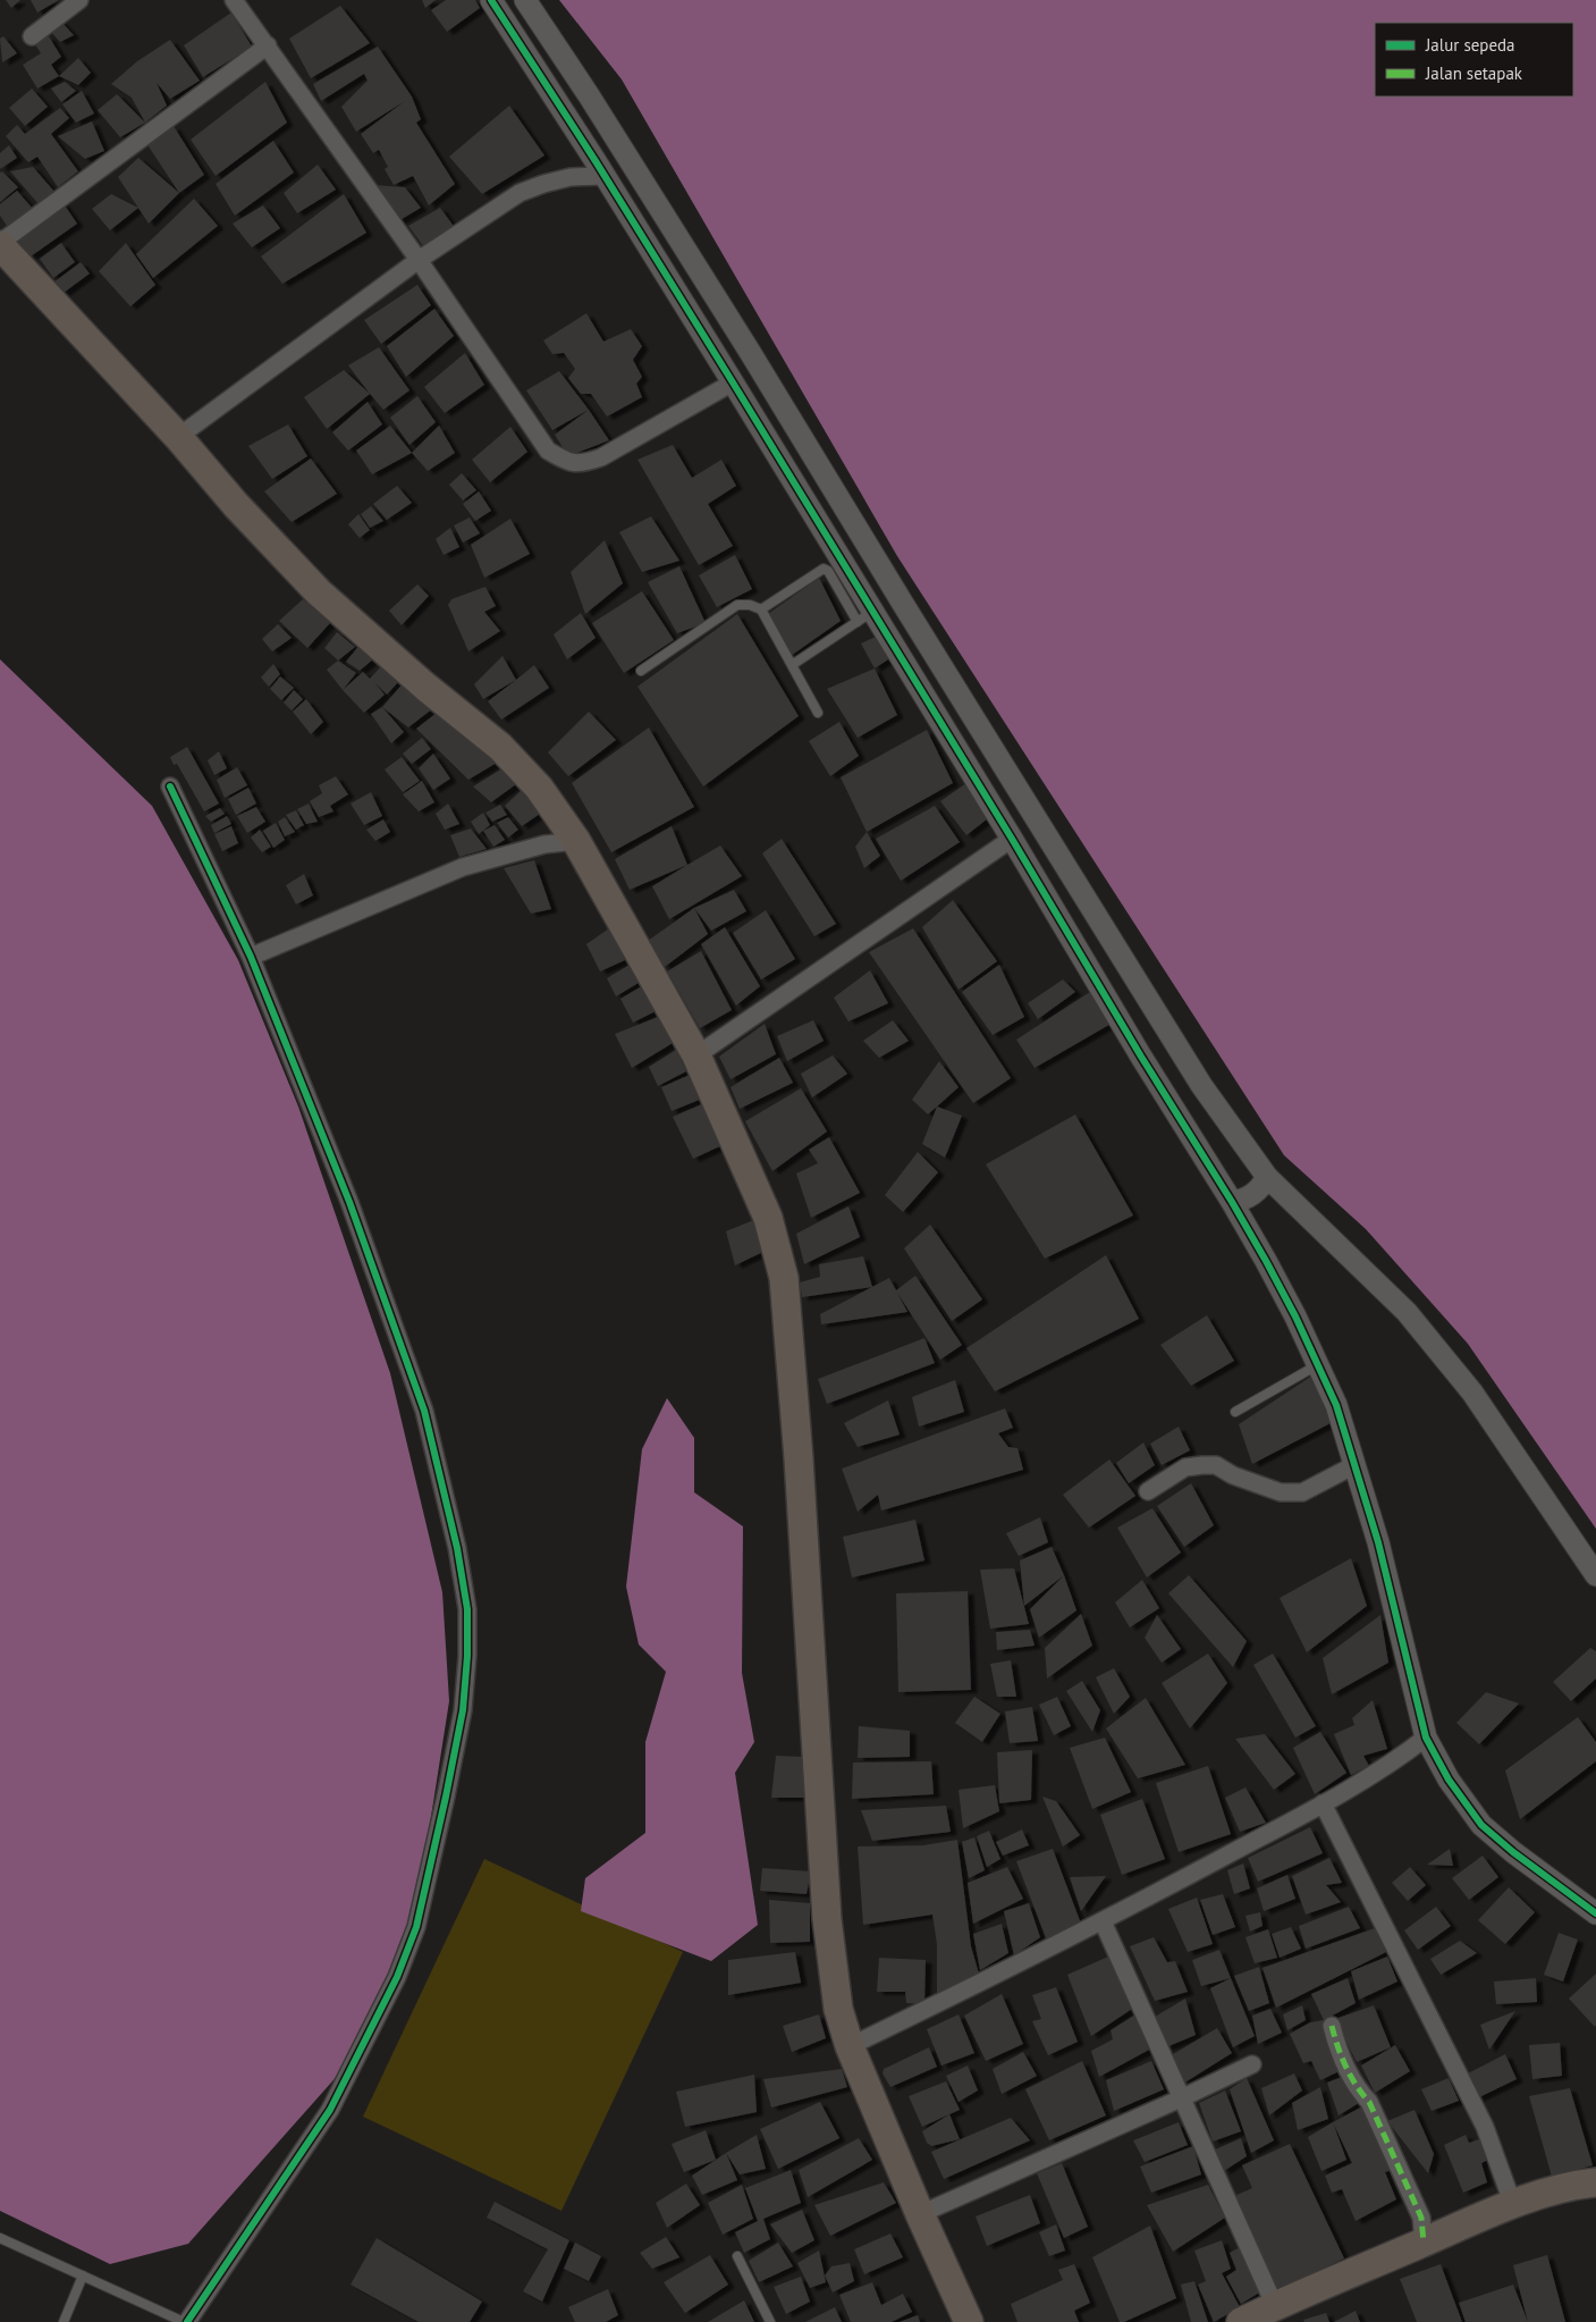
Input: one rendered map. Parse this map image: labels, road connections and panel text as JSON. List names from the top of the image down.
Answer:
{
  "legend": ["Jalur sepeda", "Jalan setapak"]
}
